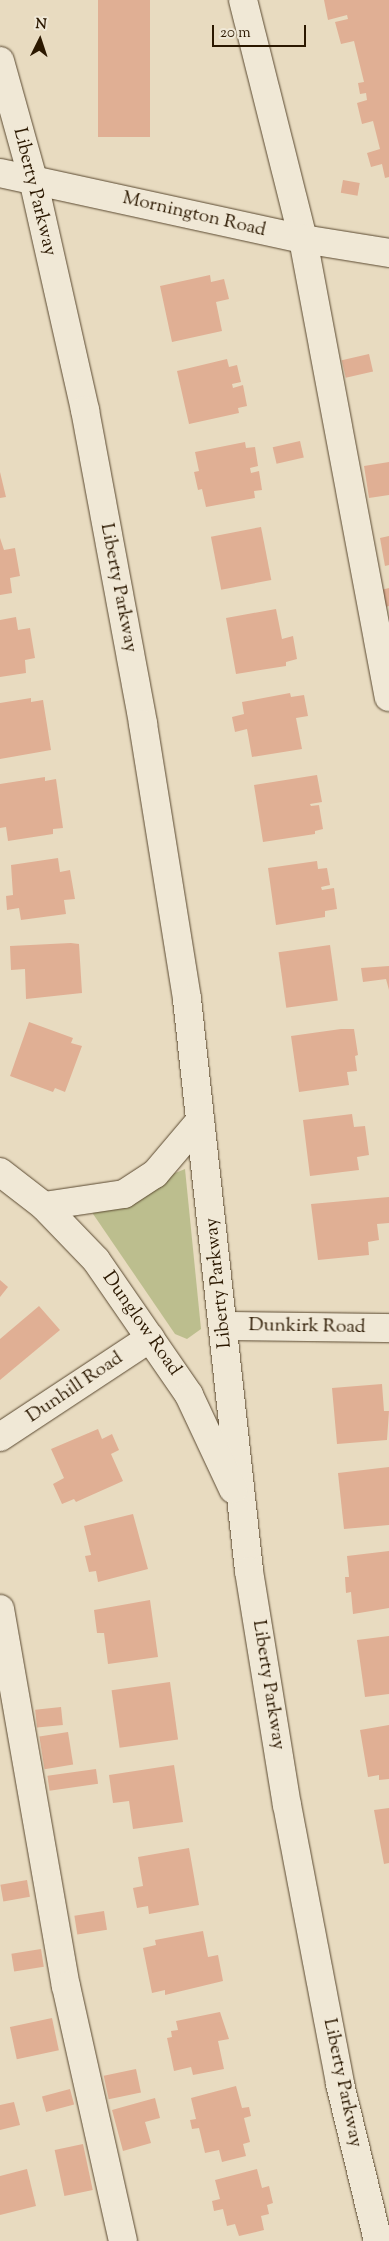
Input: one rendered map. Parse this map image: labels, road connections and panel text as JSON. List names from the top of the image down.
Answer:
{
  "streets": {
    "street": [
      "Liberty Parkway",
      "Mornington Road",
      "Dunglow Road",
      "Dunkirk Road",
      "Dunhill Road"
    ]
  },
  "crossings": [
    ["Liberty Parkway", "Mornington Road"],
    ["Liberty Parkway", "Dunglow Road"],
    ["Liberty Parkway", "Dunkirk Road"],
    ["Dunglow Road", "Dunhill Road"]
  ],
  "scale_bar": "20 m",
  "north": "top"
}
